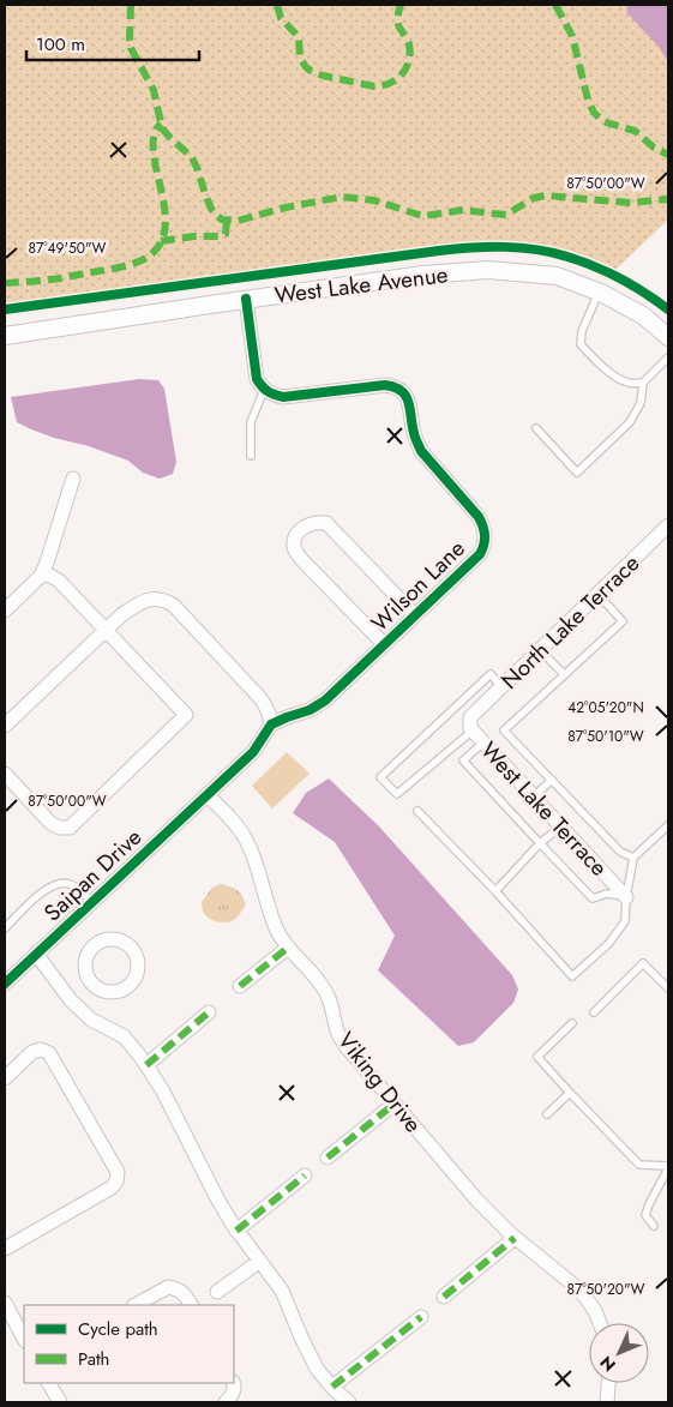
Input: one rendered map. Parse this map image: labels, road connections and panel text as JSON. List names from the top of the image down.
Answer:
{
  "streets": {
    "street": [
      "West Lake Avenue",
      "Wilson Lane",
      "North Lake Terrace",
      "West Lake Terrace",
      "Saipan Drive",
      "Viking Drive"
    ]
  },
  "crossings": [
    ["Wilson Lane", "Saipan Drive"],
    ["North Lake Terrace", "West Lake Terrace"],
    ["Saipan Drive", "Viking Drive"]
  ],
  "legend": ["Cycle path", "Path"],
  "scale_bar": "100 m",
  "north": "bottom left",
  "coordinates": [
    "87°50'00\"W",
    "87°49'50\"W",
    "42°05'20\"N",
    "87°50'10\"W",
    "87°50'20\"W"
  ]
}
